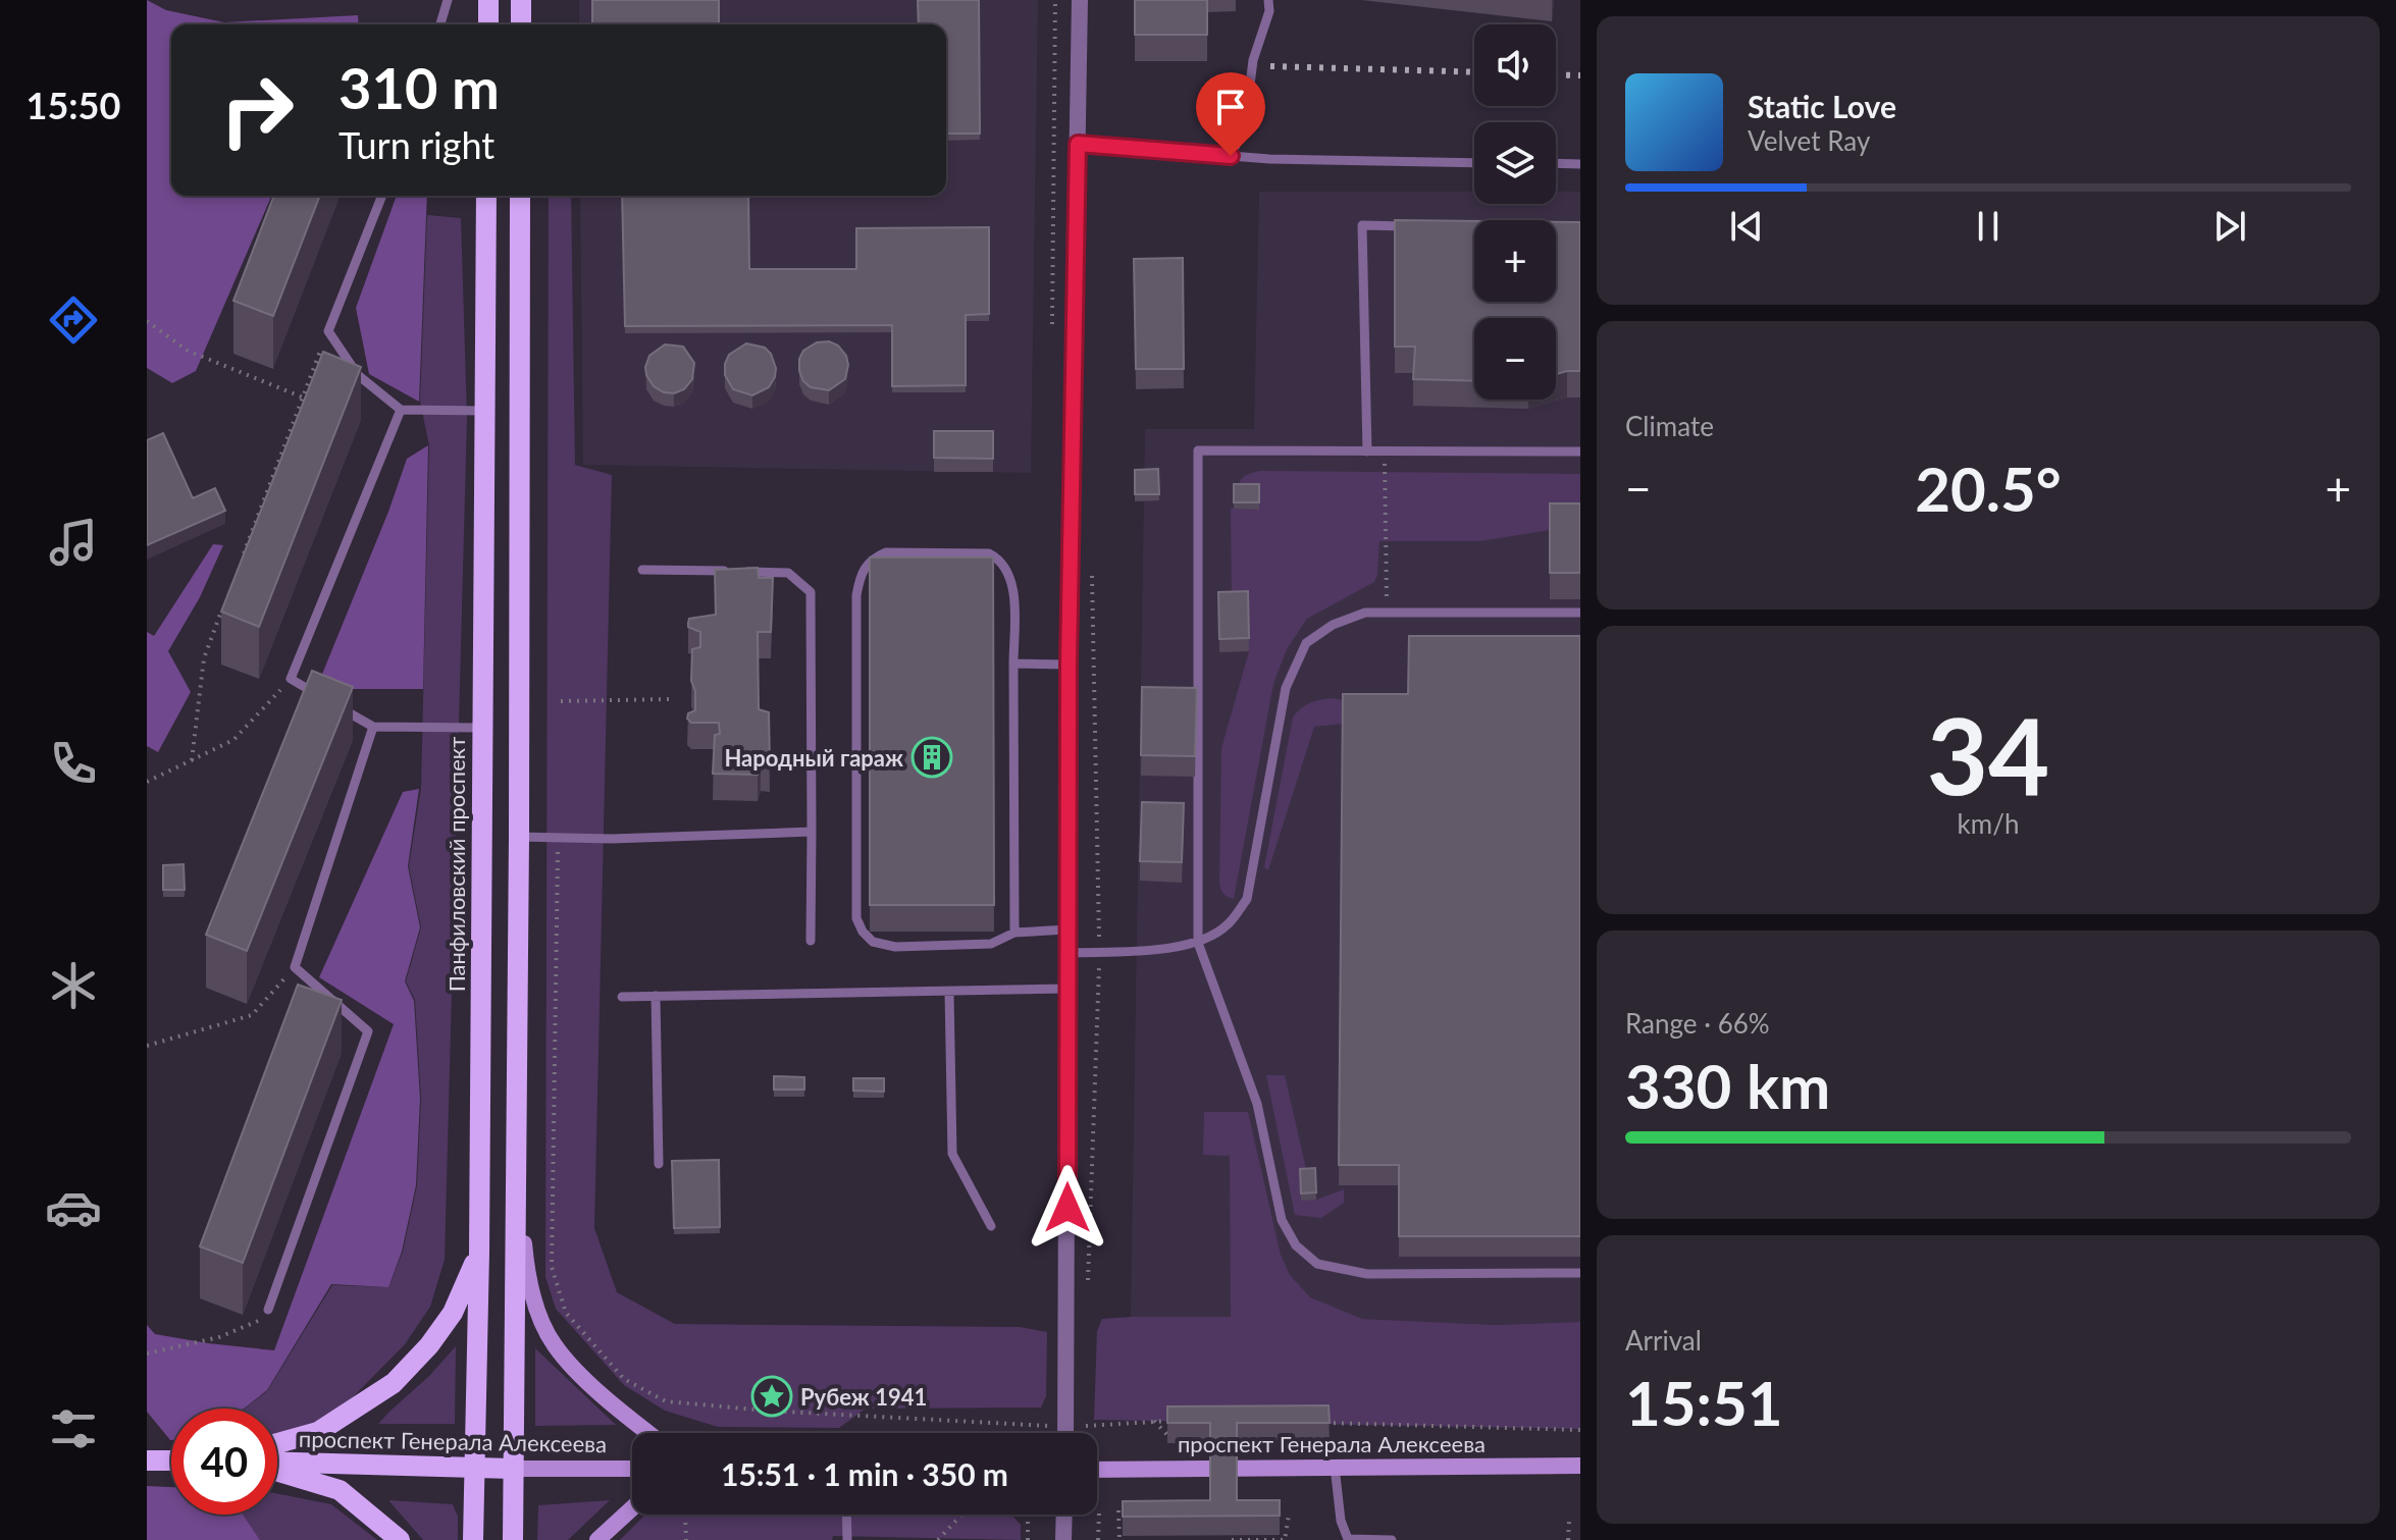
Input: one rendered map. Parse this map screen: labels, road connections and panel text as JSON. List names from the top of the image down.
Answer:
{
  "streets": {
    "main road": ["Панфиловский проспект", "проспект Генерала Алексеева"]
  },
  "crossings": [
    ["Панфиловский проспект", "проспект Генерала Алексеева"]
  ],
  "places": {
    "building": ["Народный гараж"],
    "place": ["Рубеж 1941"]
  },
  "page": {
    "tabs": "15:50",
    "map_buttons": ["+", "−"],
    "turn": ["310 m", "Turn right"],
    "song": ["Static Love", "Velvet Ray"],
    "tile": [
      "Climate",
      ["34", "km/h"],
      ["Range · 66%", "330 km"],
      ["Arrival", "15:51"]
    ],
    "heat": ["−", "20.5°", "+"],
    "limit": "40",
    "trip": "15:51 · 1 min · 350 m"
  }
}
